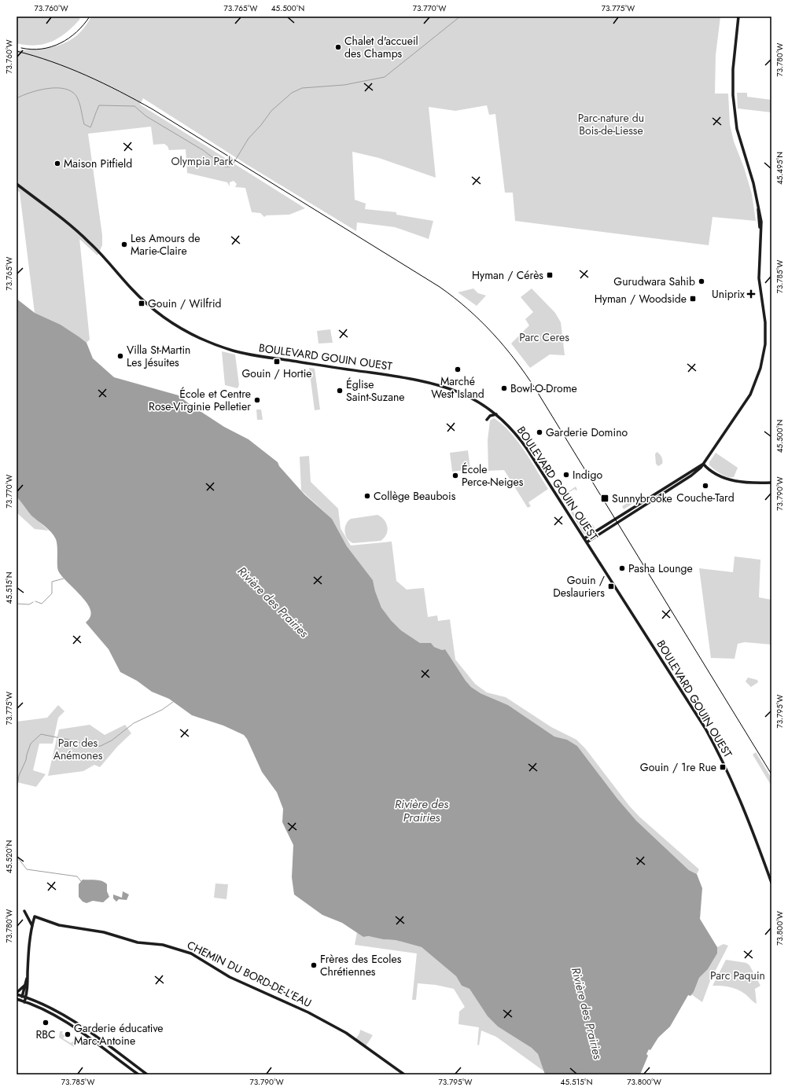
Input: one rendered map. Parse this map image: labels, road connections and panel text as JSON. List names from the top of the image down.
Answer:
{
  "streets": {
    "street": ["BOULEVARD GOUIN OUEST", "CHEMIN DU BORD-DE-L'EAU"]
  },
  "water": ["Rivière des Prairies"],
  "parks": [
    "Parc-nature du Bois-de-Liesse",
    "Olympia Park",
    "Parc Ceres",
    "Parc des Anémones",
    "Parc Paquin"
  ],
  "places": {
    "other": [
      "Chalet d'accueil des Champs",
      "Maison Pitfield",
      "Les Amours de Marie-Claire",
      "Gurudwara Sahib",
      "Villa St-Martin Les Jésuites",
      "Marché West Island",
      "Bowl-O-Drome",
      "Église Saint-Suzane",
      "École et Centre Rose-Virginie Pelletier",
      "Garderie Domino",
      "Indigo",
      "École Perce-Neiges",
      "Couche-Tard",
      "Collège Beaubois",
      "Pasha Lounge",
      "Frères des Ecoles Chrétiennes",
      "RBC",
      "Garderie éducative Marc-Antoine"
    ],
    "transit": [
      "Hyman / Cérès",
      "Hyman / Woodside",
      "Gouin / Wilfrid",
      "Gouin / Hortie",
      "Sunnybrooke",
      "Gouin / Deslauriers",
      "Gouin / 1re Rue"
    ],
    "health": ["Uniprix"]
  },
  "coordinates": [
    "73.760°W",
    "73.765°W",
    "45.500°N",
    "73.770°W",
    "73.775°W",
    "73.780°W",
    "45.495°N",
    "73.785°W",
    "73.790°W",
    "45.515°N",
    "73.795°W",
    "45.520°N",
    "73.800°W"
  ]
}
